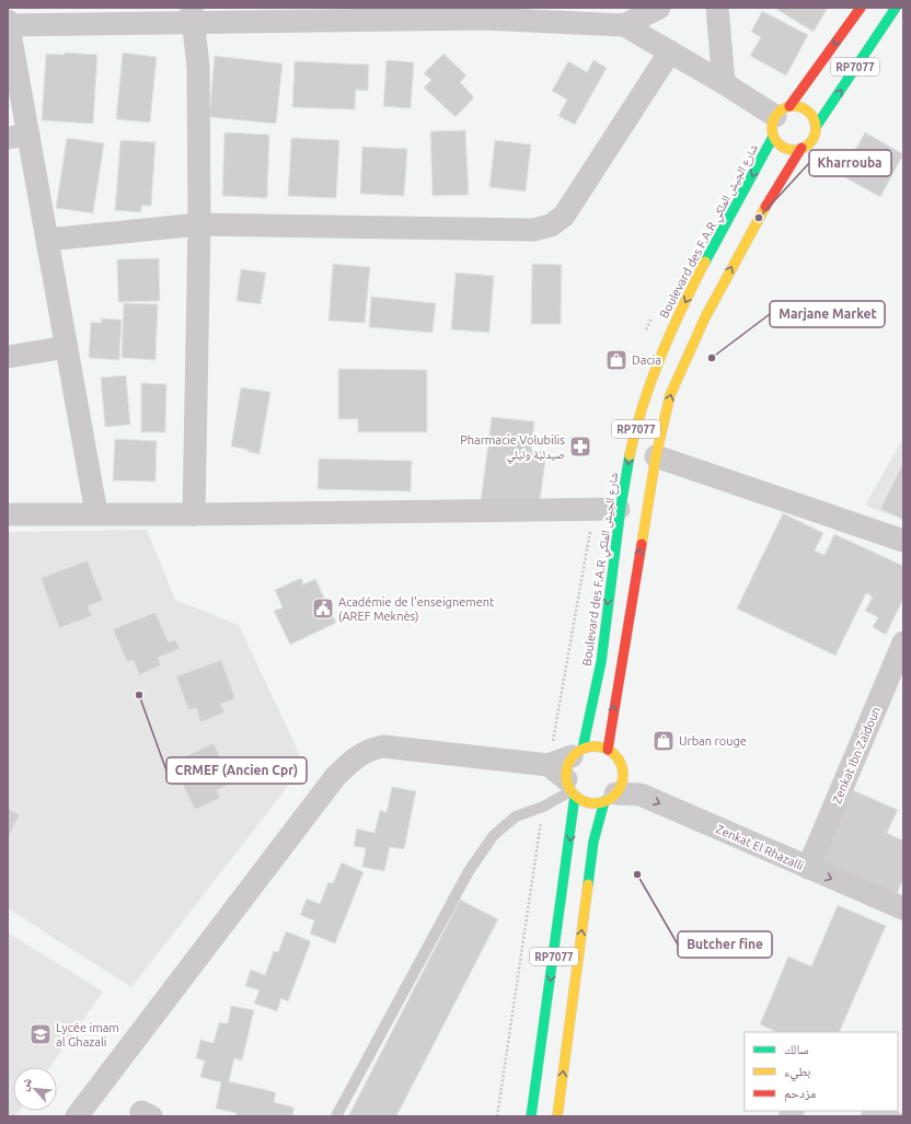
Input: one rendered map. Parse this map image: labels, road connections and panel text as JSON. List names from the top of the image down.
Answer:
{
  "streets": {
    "main road": ["RP7077", "Boulevard des F.A.R شارع الجيش الملكي"],
    "street": ["Zenkat Ibn Zaïdoun", "Zenkat El Rhazalli"]
  },
  "crossings": [
    ["RP7077", "Boulevard des F.A.R شارع الجيش الملكي"],
    ["RP7077", "Zenkat El Rhazalli"],
    ["Boulevard des F.A.R شارع الجيش الملكي", "Zenkat El Rhazalli"],
    ["Zenkat Ibn Zaïdoun", "Zenkat El Rhazalli"]
  ],
  "one_way": ["Zenkat El Rhazalli"],
  "places": {
    "other": [
      "Kharrouba",
      "Marjane Market",
      "CRMEF (Ancien Cpr)",
      "Butcher fine"
    ],
    "shop": ["Dacia", "Urban rouge"],
    "pharmacy": ["Pharmacie Volubilis صيدلية وليلي"],
    "public building": ["Académie de l'enseignement (AREF Meknès)"],
    "school or university": ["Lycée imam al Ghazali"]
  },
  "legend": ["سالك", "بطيء", "مزدحم"],
  "north": "top left"
}
